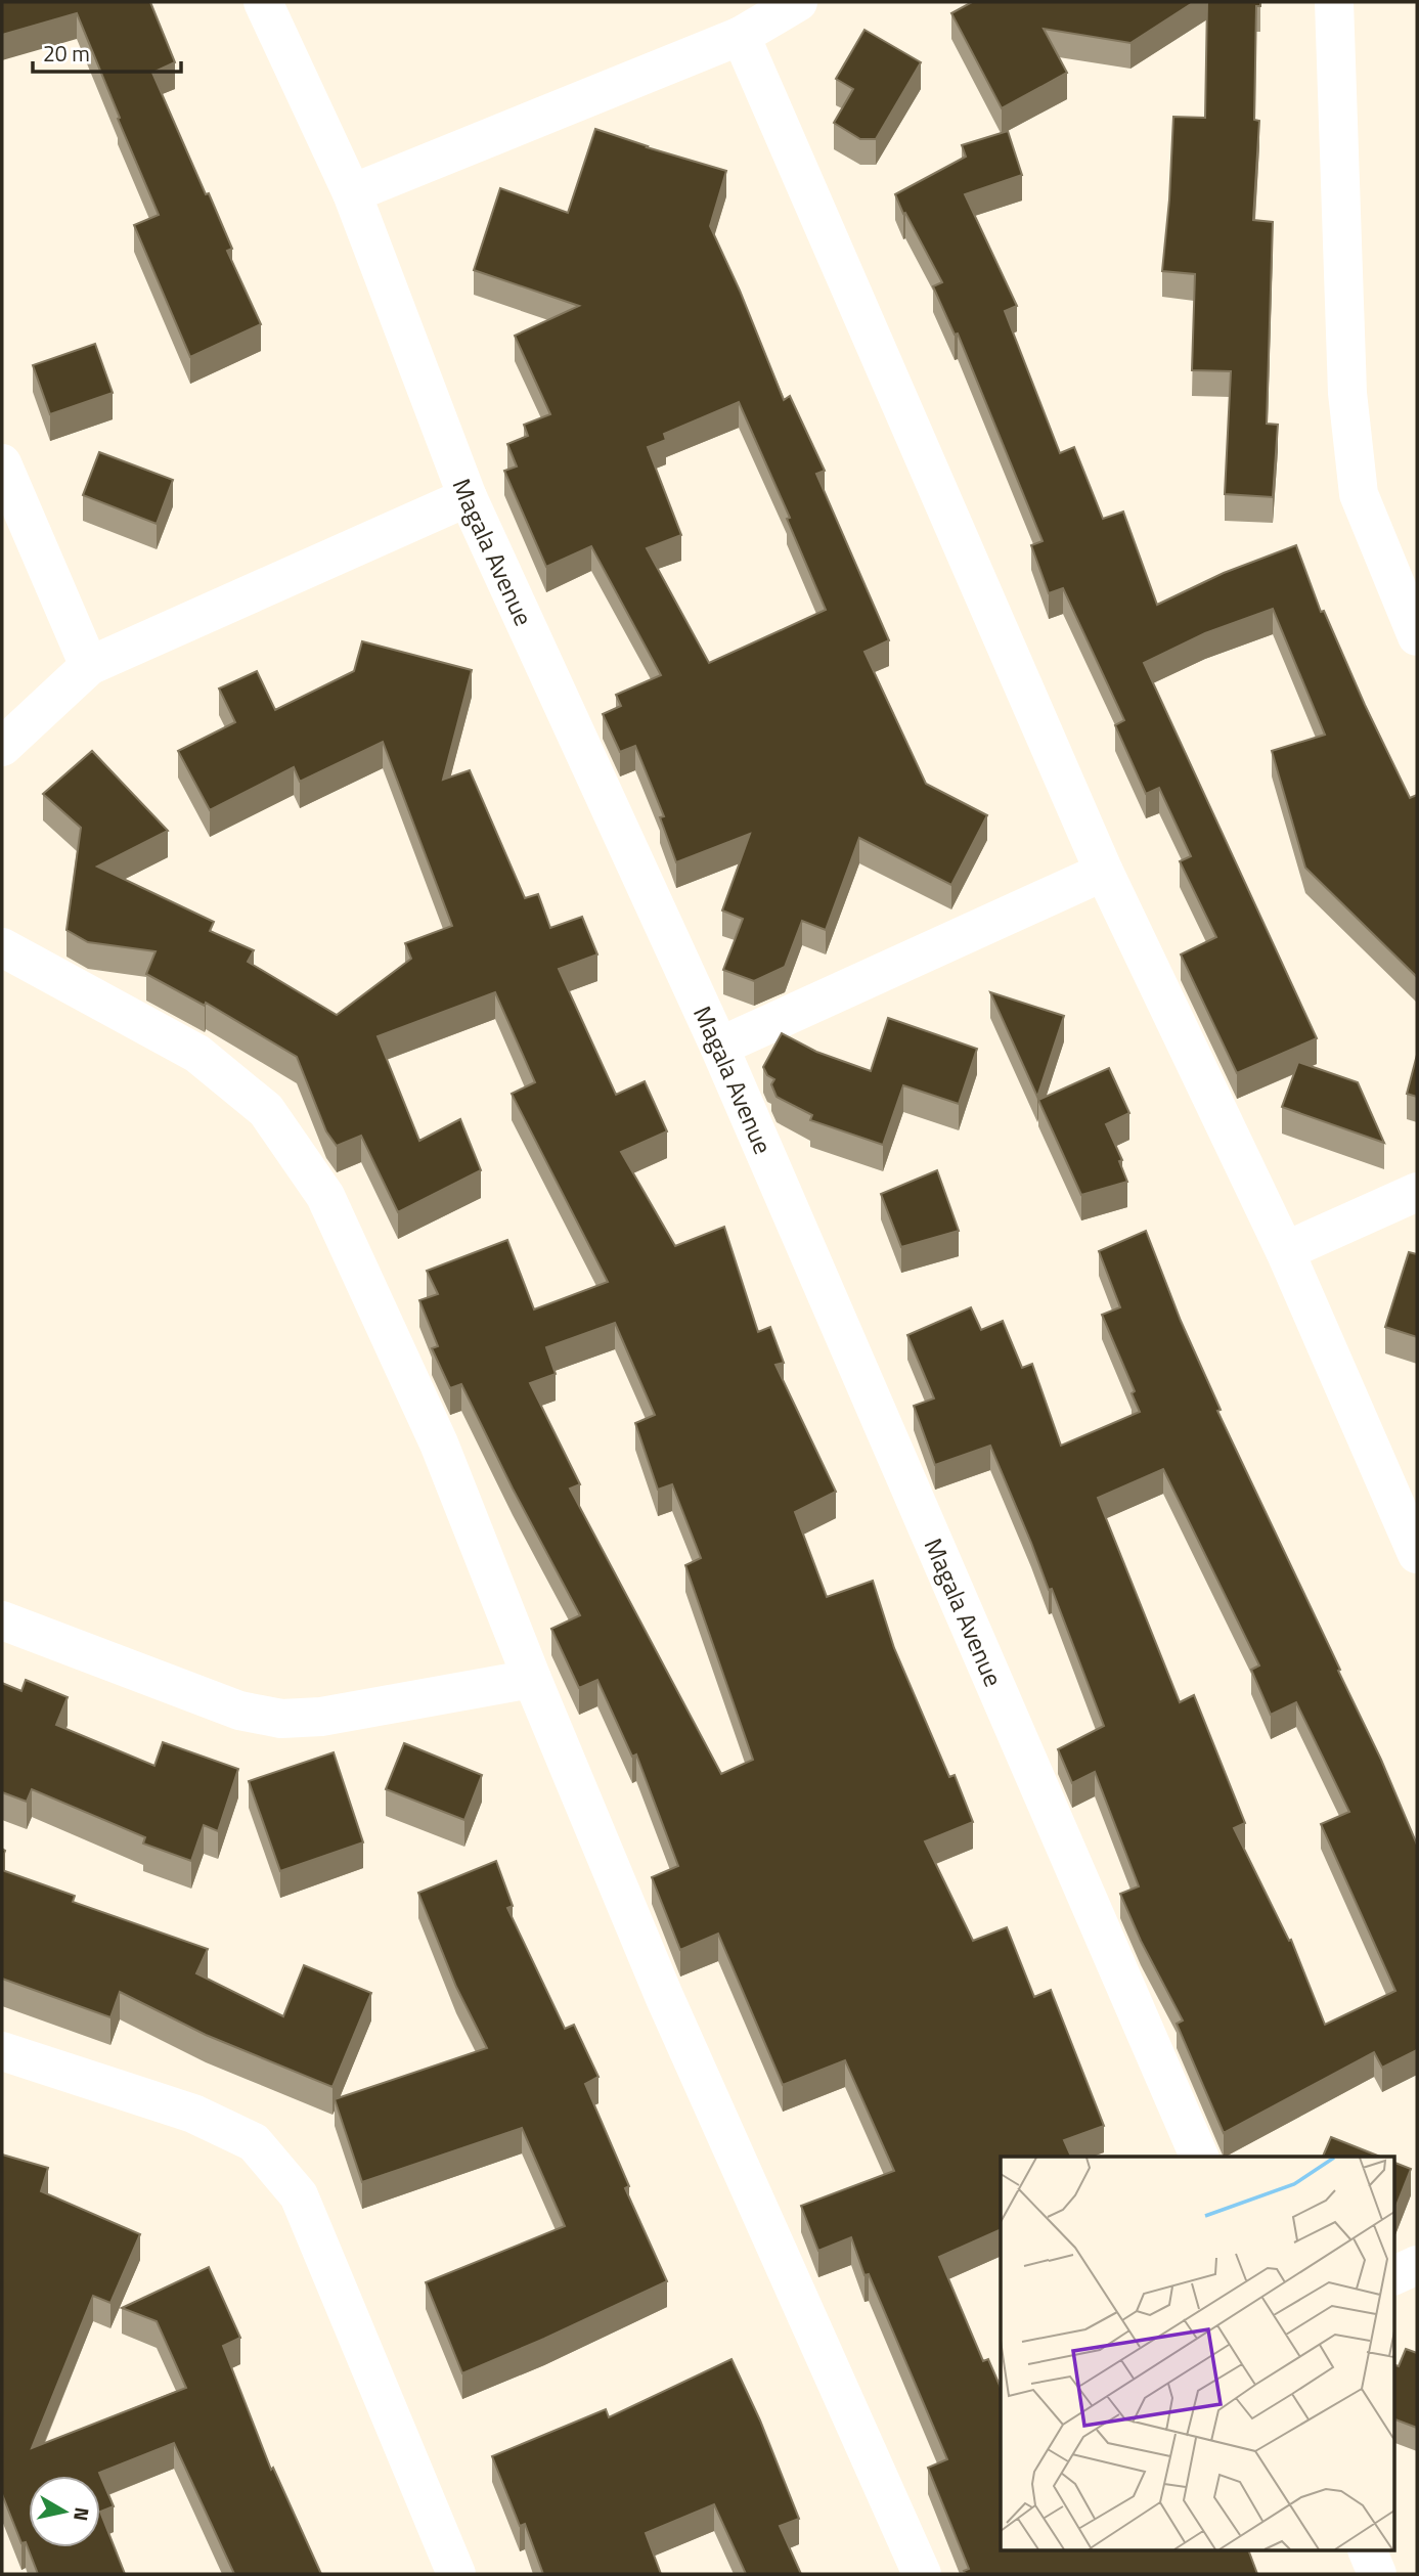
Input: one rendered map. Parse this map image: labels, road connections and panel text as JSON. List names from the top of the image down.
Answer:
{
  "streets": {
    "street": ["Magala Avenue"]
  },
  "scale_bar": "20 m",
  "north": "right"
}
